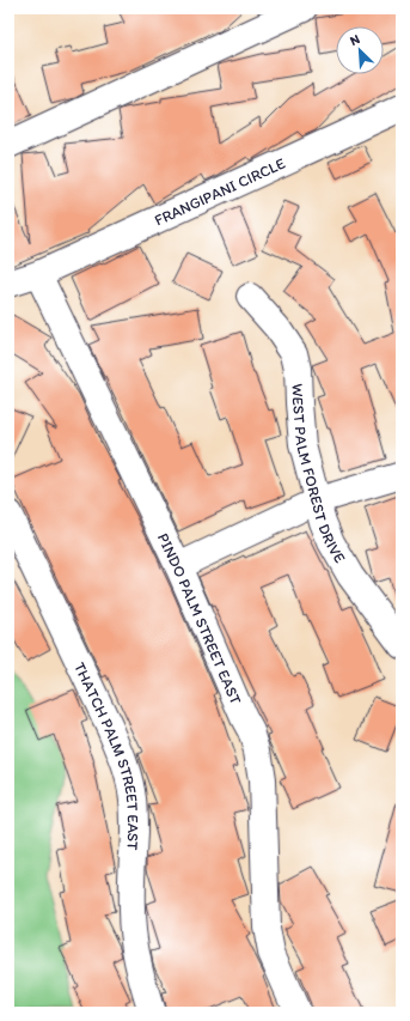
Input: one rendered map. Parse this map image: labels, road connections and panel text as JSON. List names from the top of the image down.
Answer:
{
  "streets": {
    "street": [
      "FRANGIPANI CIRCLE",
      "WEST PALM FOREST DRIVE",
      "PINDO PALM STREET EAST",
      "THATCH PALM STREET EAST"
    ]
  },
  "crossings": [
    ["FRANGIPANI CIRCLE", "PINDO PALM STREET EAST"]
  ],
  "north": "top left"
}
